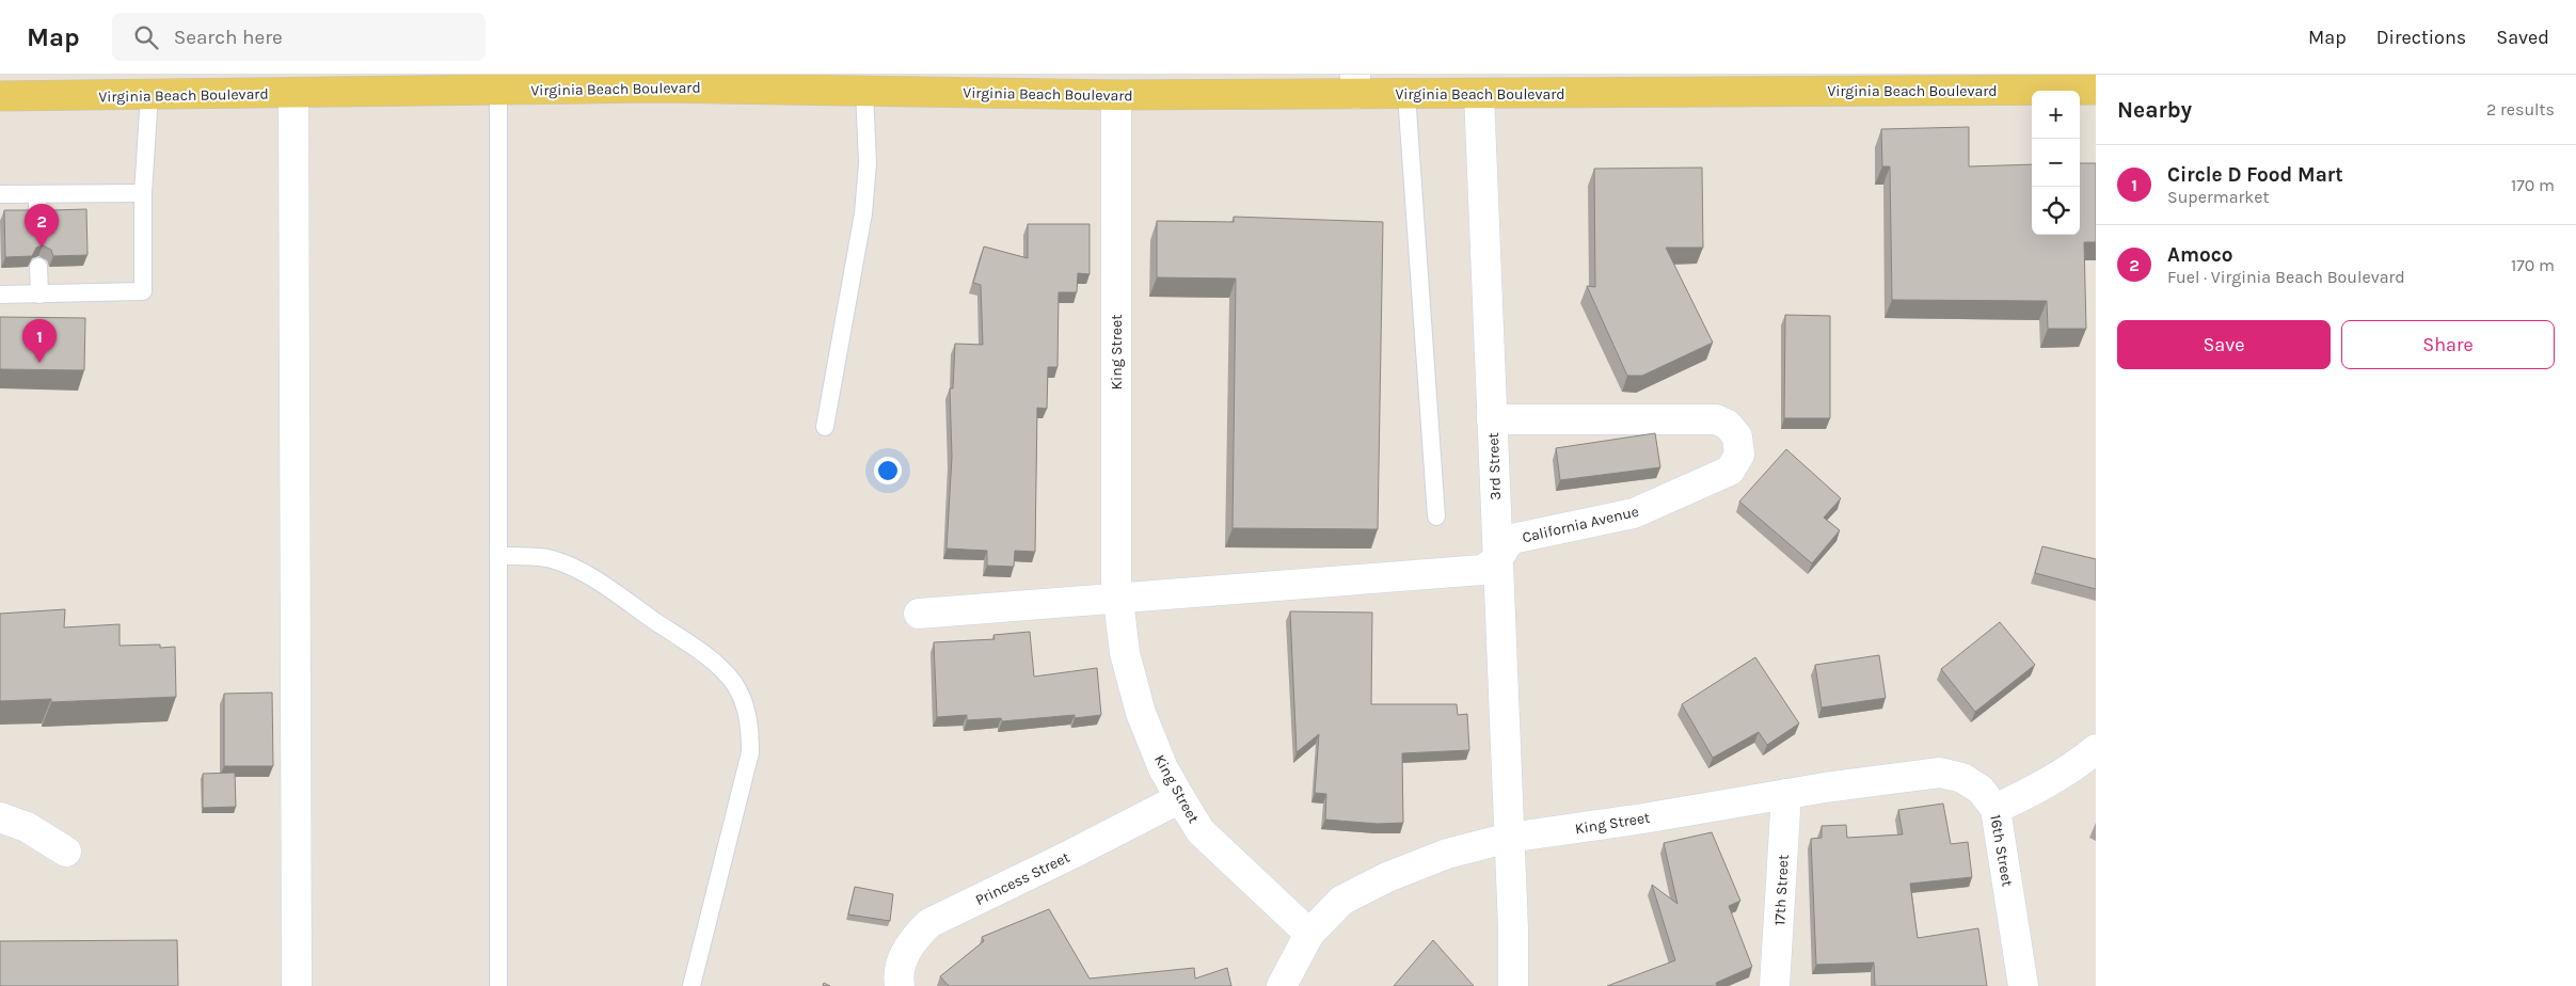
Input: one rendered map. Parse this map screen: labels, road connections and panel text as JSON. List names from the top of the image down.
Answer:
{
  "streets": {
    "main road": ["Virginia Beach Boulevard"],
    "street": [
      "King Street",
      "3rd Street",
      "California Avenue",
      "16th Street",
      "Princess Street",
      "17th Street"
    ]
  },
  "crossings": [
    ["Virginia Beach Boulevard", "King Street"],
    ["Virginia Beach Boulevard", "3rd Street"],
    ["King Street", "3rd Street"],
    ["King Street", "16th Street"],
    ["King Street", "Princess Street"],
    ["King Street", "17th Street"],
    ["3rd Street", "California Avenue"],
    ["16th Street", "17th Street"]
  ],
  "page": {
    "header": "Map",
    "search": "Search here",
    "nav": ["Map", "Directions", "Saved"],
    "heading": ["Nearby", "2 results"],
    "map_buttons": ["+", "−"],
    "list": [
      {
        "mark": "1",
        "name": "Circle D Food Mart",
        "note": "Supermarket",
        "value": "170 m"
      },
      {
        "mark": "2",
        "name": "Amoco",
        "note": "Fuel · Virginia Beach Boulevard",
        "value": "170 m"
      }
    ],
    "pins": ["2", "1"],
    "buttons": ["Save", "Share"]
  }
}
